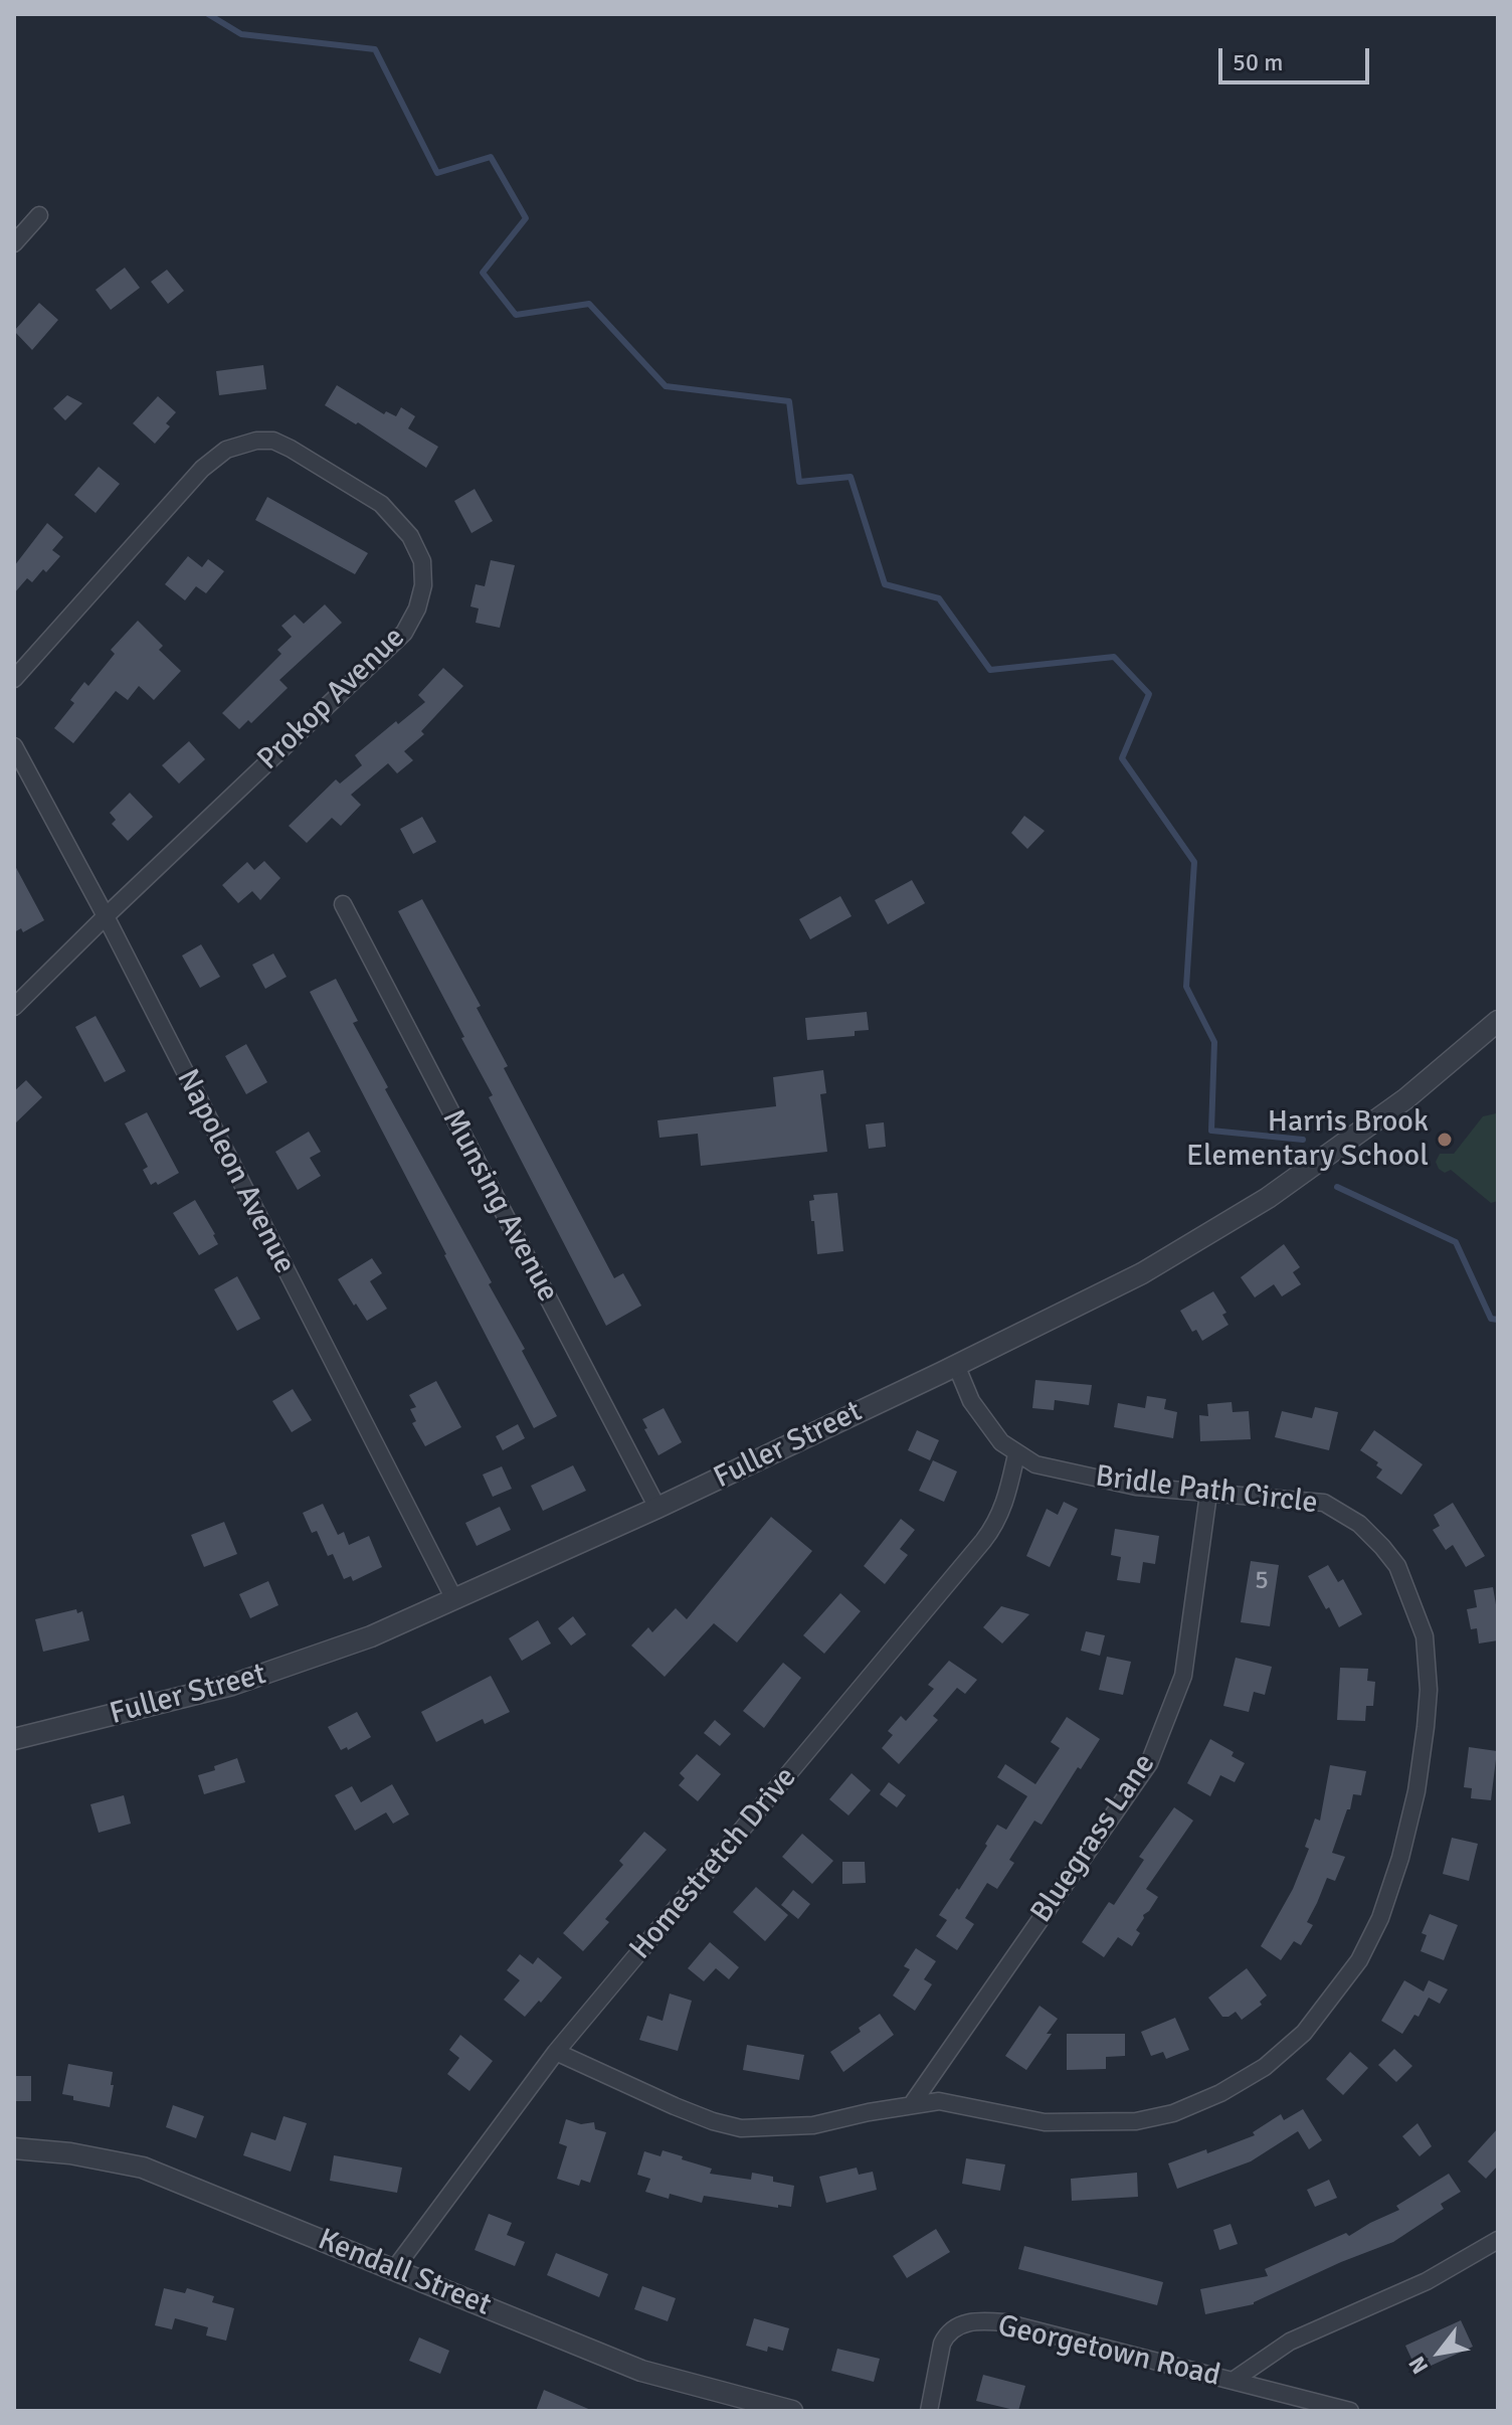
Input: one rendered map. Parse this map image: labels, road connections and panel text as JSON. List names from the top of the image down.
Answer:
{
  "streets": {
    "street": [
      "Prokop Avenue",
      "Napoleon Avenue",
      "Munsing Avenue",
      "Fuller Street",
      "Bridle Path Circle",
      "Bluegrass Lane",
      "Homestretch Drive",
      "Kendall Street",
      "Georgetown Road"
    ]
  },
  "crossings": [
    ["Prokop Avenue", "Napoleon Avenue"],
    ["Napoleon Avenue", "Fuller Street"],
    ["Munsing Avenue", "Fuller Street"],
    ["Fuller Street", "Bridle Path Circle"],
    ["Bridle Path Circle", "Bluegrass Lane"],
    ["Bridle Path Circle", "Homestretch Drive"],
    ["Homestretch Drive", "Kendall Street"]
  ],
  "places": ["Harris Brook Elementary School"],
  "house_numbers": ["5"],
  "scale_bar": "50 m",
  "north": "bottom left"
}
